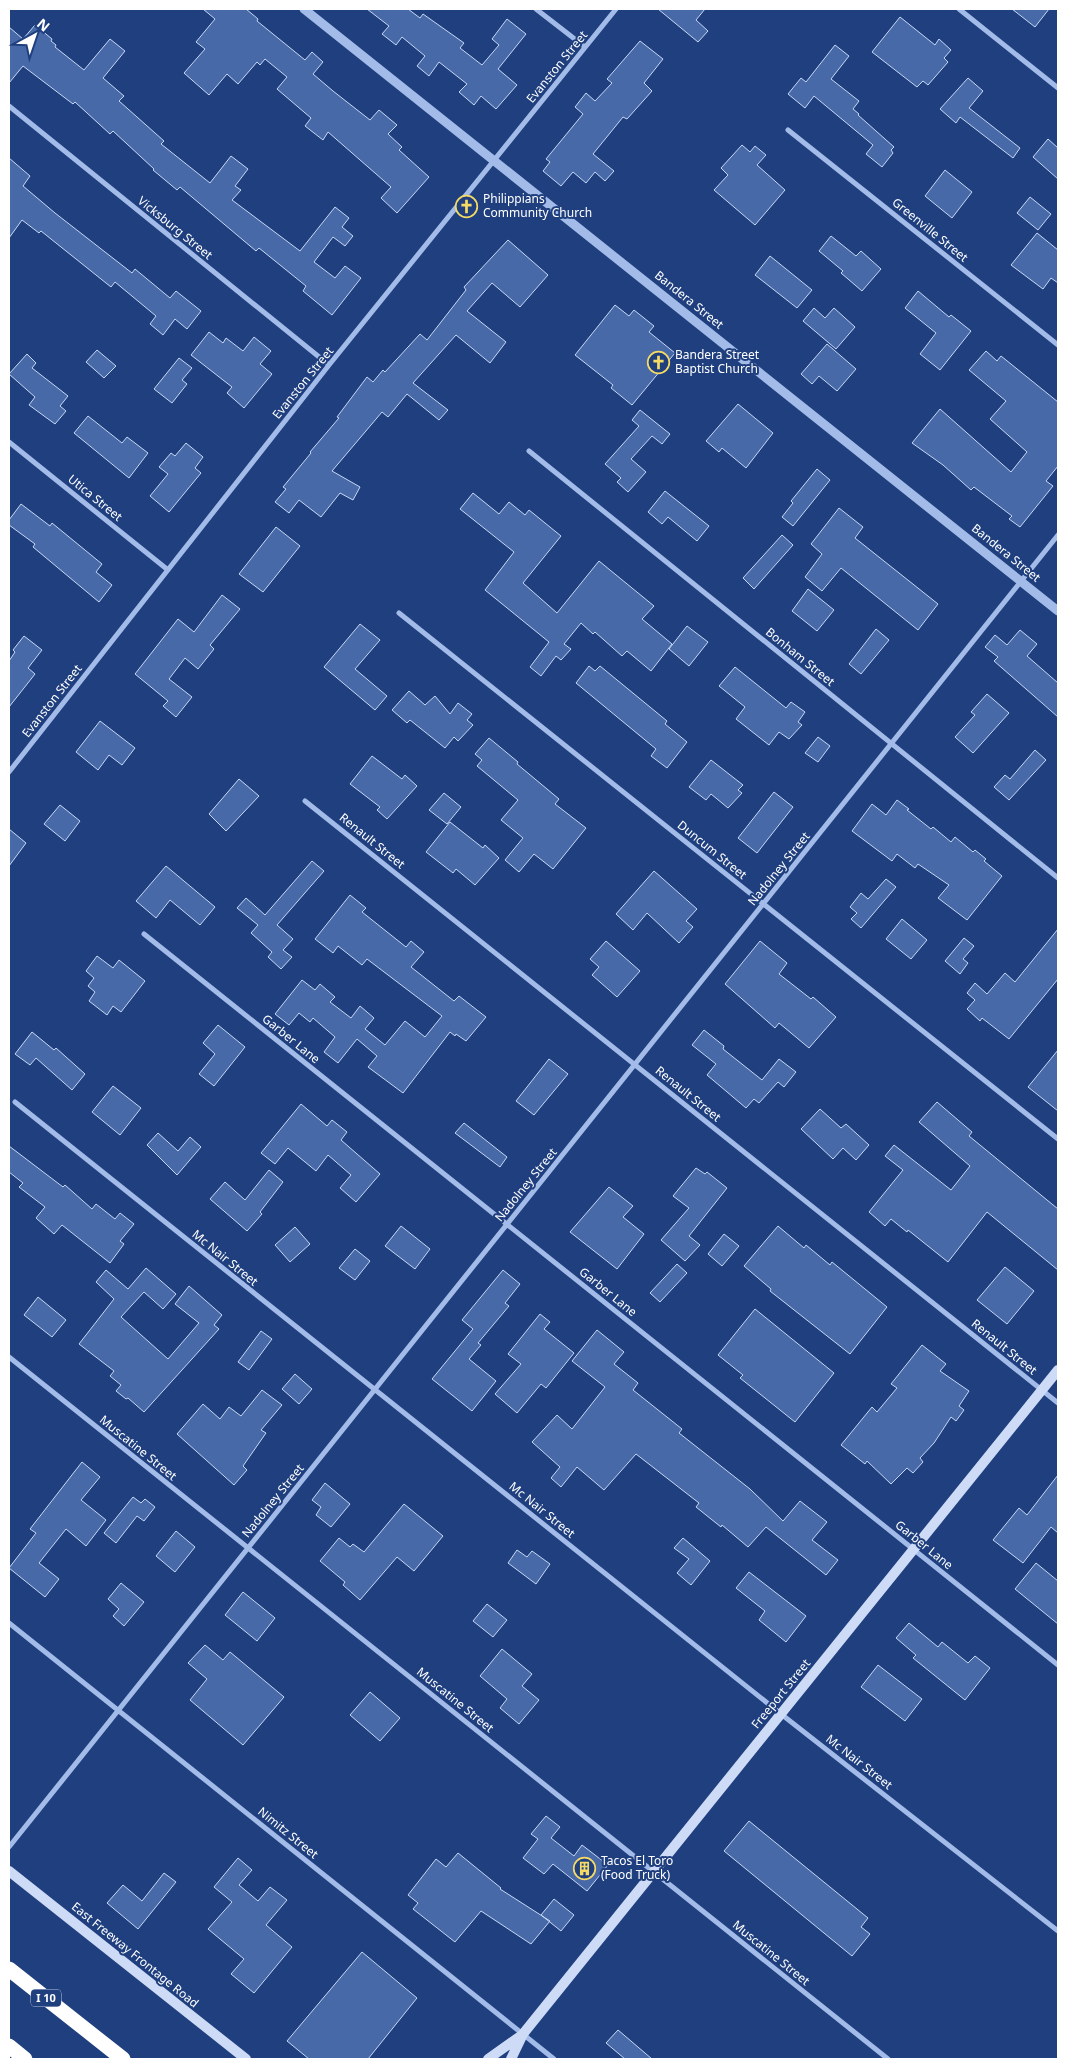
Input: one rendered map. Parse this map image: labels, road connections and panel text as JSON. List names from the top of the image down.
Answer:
{
  "streets": {
    "highway": ["I 10"],
    "main road": ["Freeport Street", "East Freeway Frontage Road"],
    "street": [
      "Evanston Street",
      "Vicksburg Street",
      "Greenville Street",
      "Bandera Street",
      "Utica Street",
      "Bonham Street",
      "Renault Street",
      "Duncum Street",
      "Nadolney Street",
      "Garber Lane",
      "Mc Nair Street",
      "Muscatine Street",
      "Nimitz Street"
    ]
  },
  "crossings": [
    ["Evanston Street", "Vicksburg Street"],
    ["Evanston Street", "Bandera Street"],
    ["Evanston Street", "Utica Street"],
    ["Bandera Street", "Nadolney Street"],
    ["Bonham Street", "Nadolney Street"],
    ["Renault Street", "Nadolney Street"],
    ["Renault Street", "Freeport Street"],
    ["Duncum Street", "Nadolney Street"],
    ["Nadolney Street", "Garber Lane"],
    ["Nadolney Street", "Mc Nair Street"],
    ["Nadolney Street", "Muscatine Street"],
    ["Nadolney Street", "Nimitz Street"],
    ["Garber Lane", "Freeport Street"],
    ["Mc Nair Street", "Freeport Street"],
    ["Muscatine Street", "Freeport Street"],
    ["Freeport Street", "Nimitz Street"]
  ],
  "places": {
    "church": ["Philippians Community Church", "Bandera Street Baptist Church"],
    "building": ["Tacos El Toro (Food Truck)"]
  },
  "north": "top right"
}
